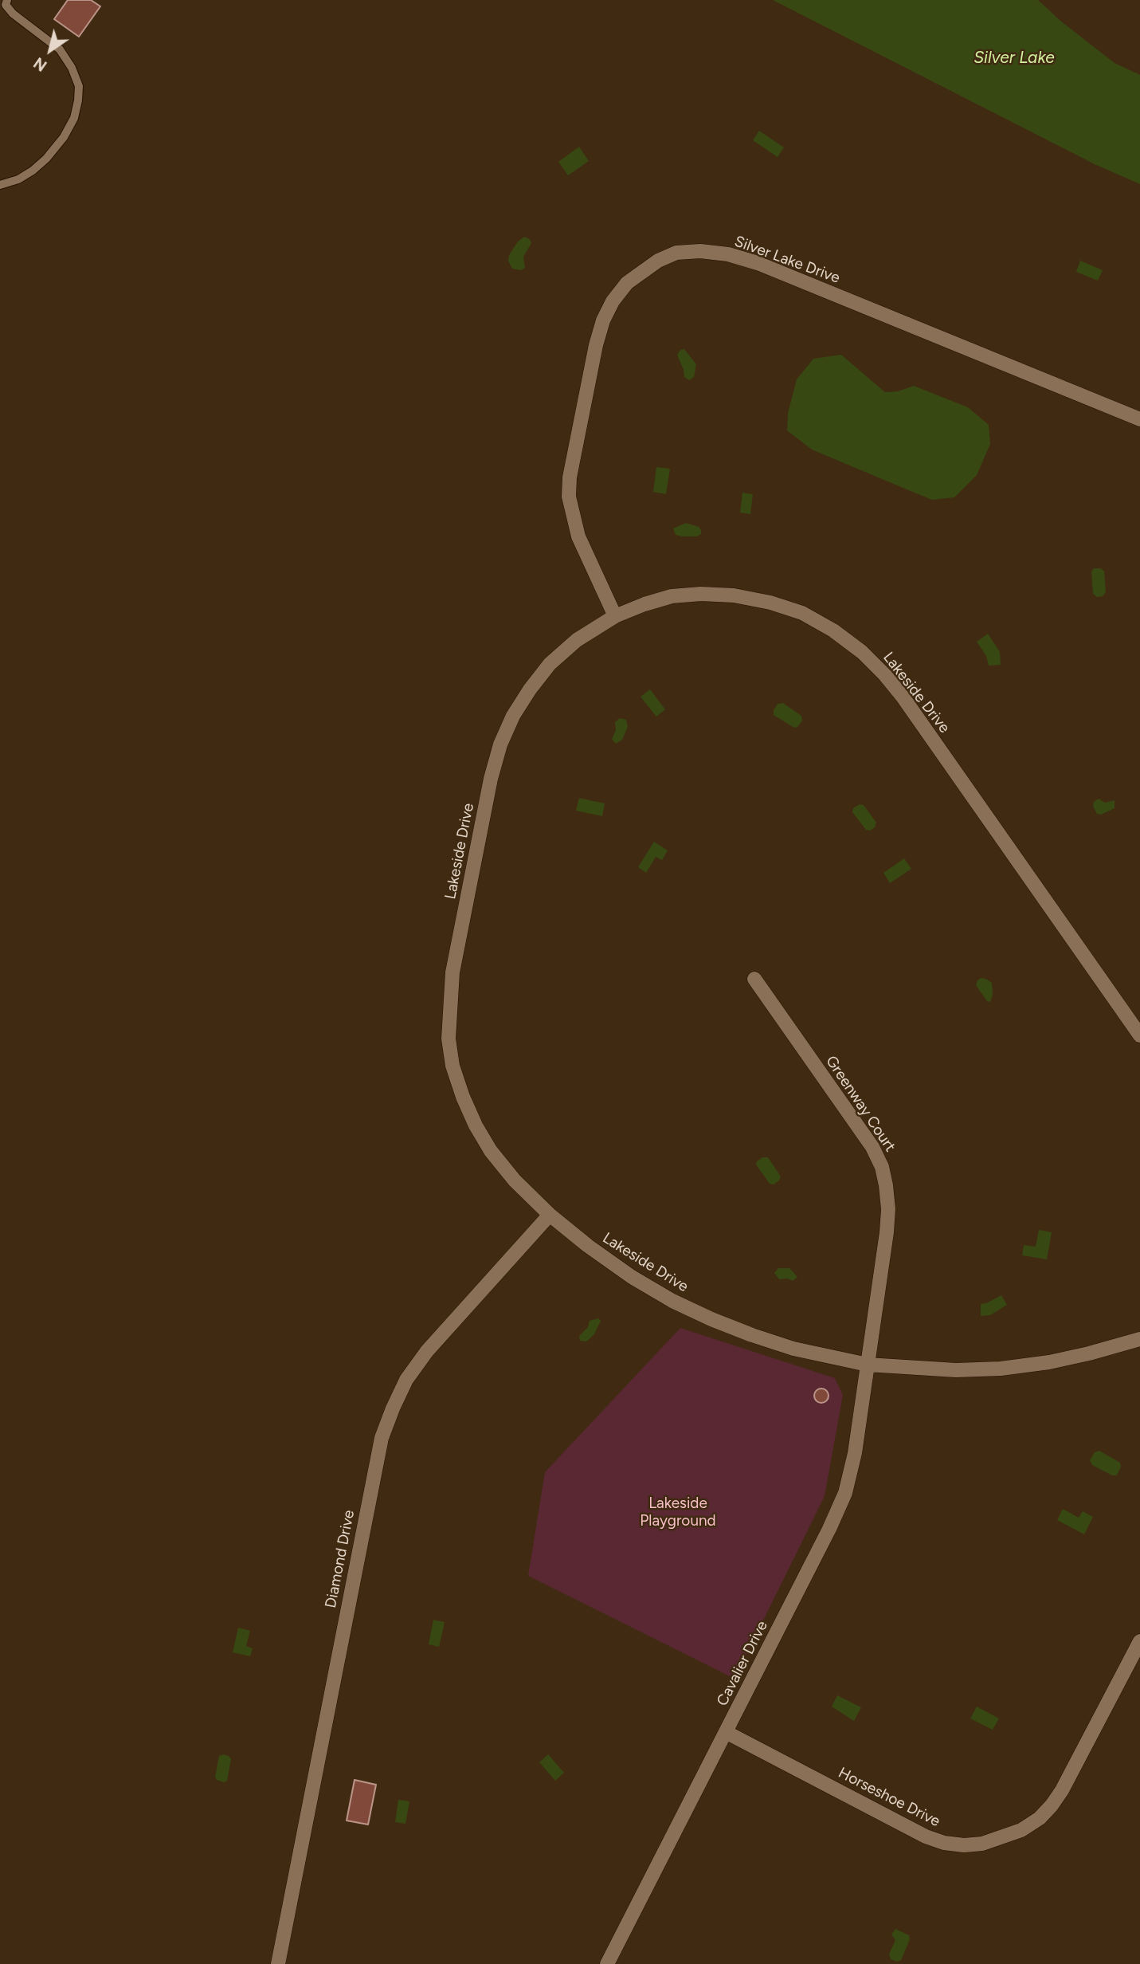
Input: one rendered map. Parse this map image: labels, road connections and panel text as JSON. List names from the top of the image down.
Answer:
{
  "streets": {
    "street": [
      "Silver Lake Drive",
      "Lakeside Drive",
      "Greenway Court",
      "Diamond Drive",
      "Cavalier Drive",
      "Horseshoe Drive"
    ]
  },
  "crossings": [
    ["Silver Lake Drive", "Lakeside Drive"],
    ["Lakeside Drive", "Greenway Court"],
    ["Lakeside Drive", "Diamond Drive"],
    ["Lakeside Drive", "Cavalier Drive"],
    ["Greenway Court", "Cavalier Drive"],
    ["Cavalier Drive", "Horseshoe Drive"]
  ],
  "water": ["Silver Lake"],
  "parks": ["Lakeside Playground"],
  "north": "bottom left"
}
